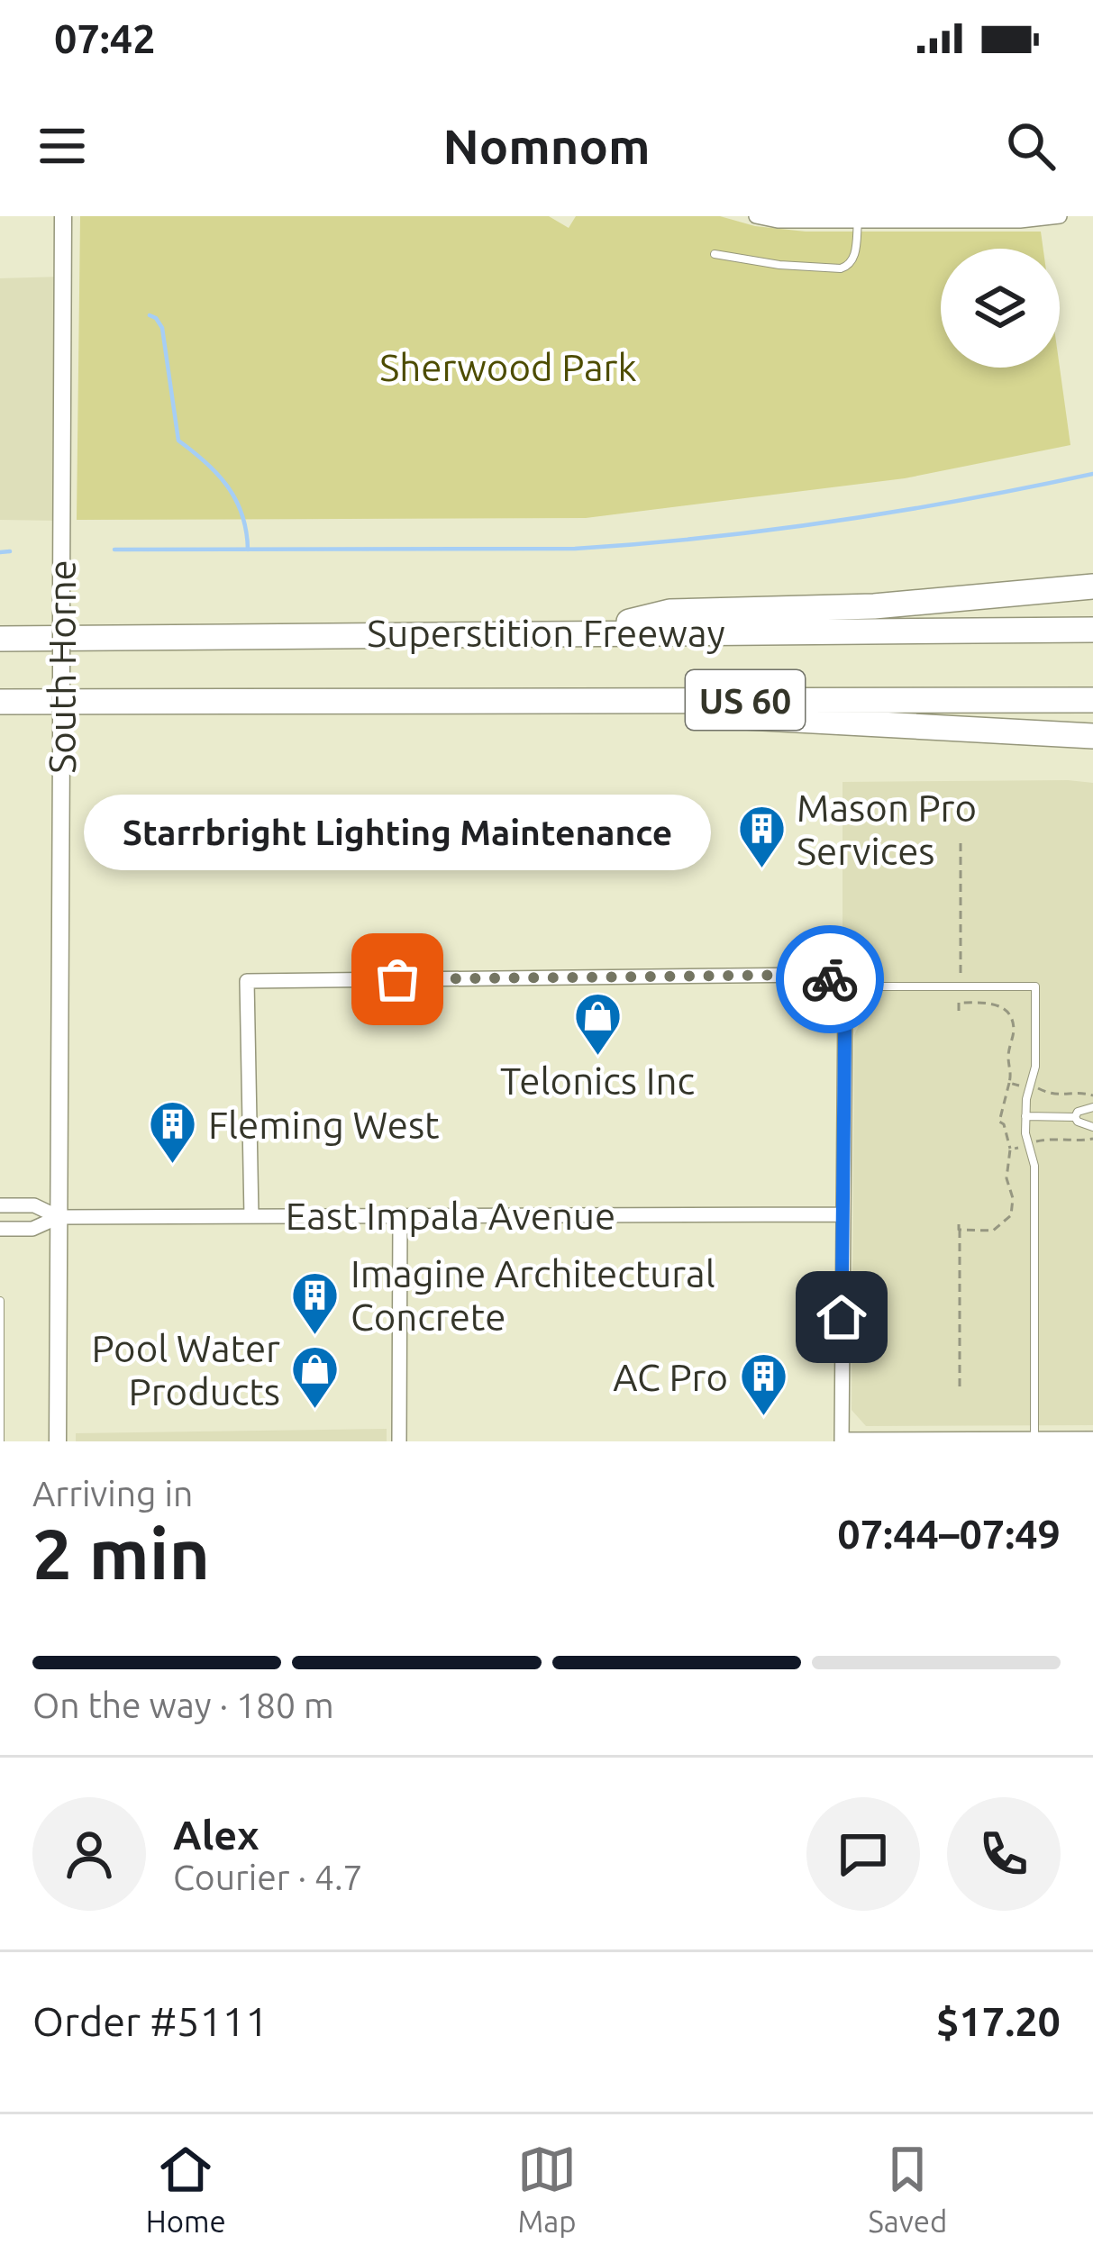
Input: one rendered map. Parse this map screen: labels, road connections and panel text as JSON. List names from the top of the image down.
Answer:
{
  "streets": {
    "highway": ["Superstition Freeway", "US 60"],
    "street": ["South Horne", "East Impala Avenue"]
  },
  "crossings": [
    ["South Horne", "East Impala Avenue"]
  ],
  "parks": ["Sherwood Park"],
  "places": {
    "building": [
      "Mason Pro Services",
      "Fleming West",
      "Imagine Architectural Concrete",
      "AC Pro"
    ],
    "other": ["Starrbright Lighting Maintenance"],
    "shop": ["Telonics Inc", "Pool Water Products"]
  },
  "page": {
    "status": "07:42",
    "header": "Nomnom",
    "bubble": "Starrbright Lighting Maintenance",
    "heading": ["2 min", "Arriving in", "07:44–07:49"],
    "panel": [
      "Alex",
      "Courier · 4.7",
      "Order #5111",
      "$17.20"
    ],
    "bar": "On the way · 180 m",
    "tabs": ["Home", "Map", "Saved"]
  }
}
